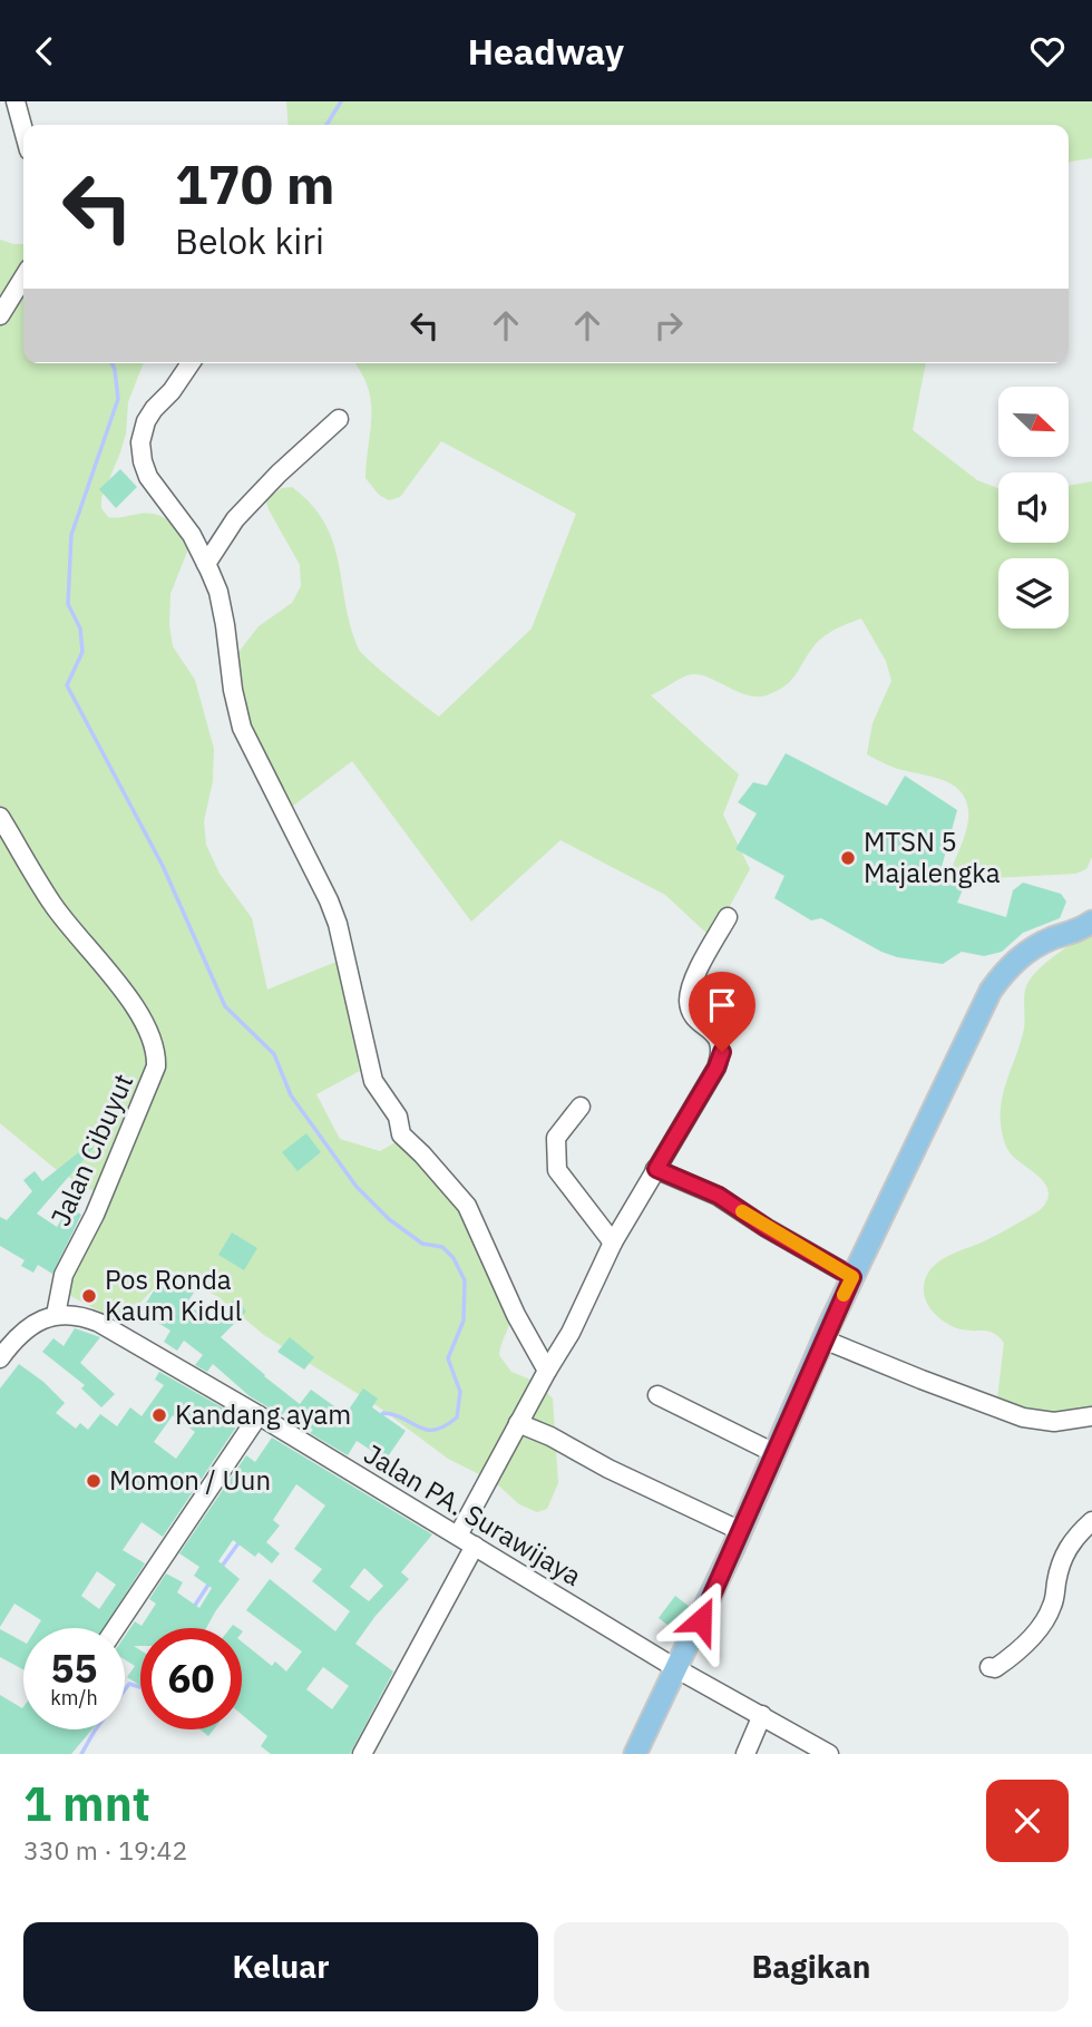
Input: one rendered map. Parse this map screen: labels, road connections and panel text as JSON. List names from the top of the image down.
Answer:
{
  "streets": {
    "street": ["Jalan Cibuyut", "Jalan PA. Surawijaya"]
  },
  "crossings": [
    ["Jalan Cibuyut", "Jalan PA. Surawijaya"]
  ],
  "places": [
    "MTSN 5 Majalengka",
    "Pos Ronda Kaum Kidul",
    "Kandang ayam",
    "Momon / Uun"
  ],
  "north": "bottom right",
  "page": {
    "header": "Headway",
    "turn": ["170 m", "Belok kiri"],
    "speed": "55 km/h",
    "limit": "60",
    "heading": ["1 mnt", "330 m · 19:42"],
    "buttons": ["Keluar", "Bagikan"]
  }
}
